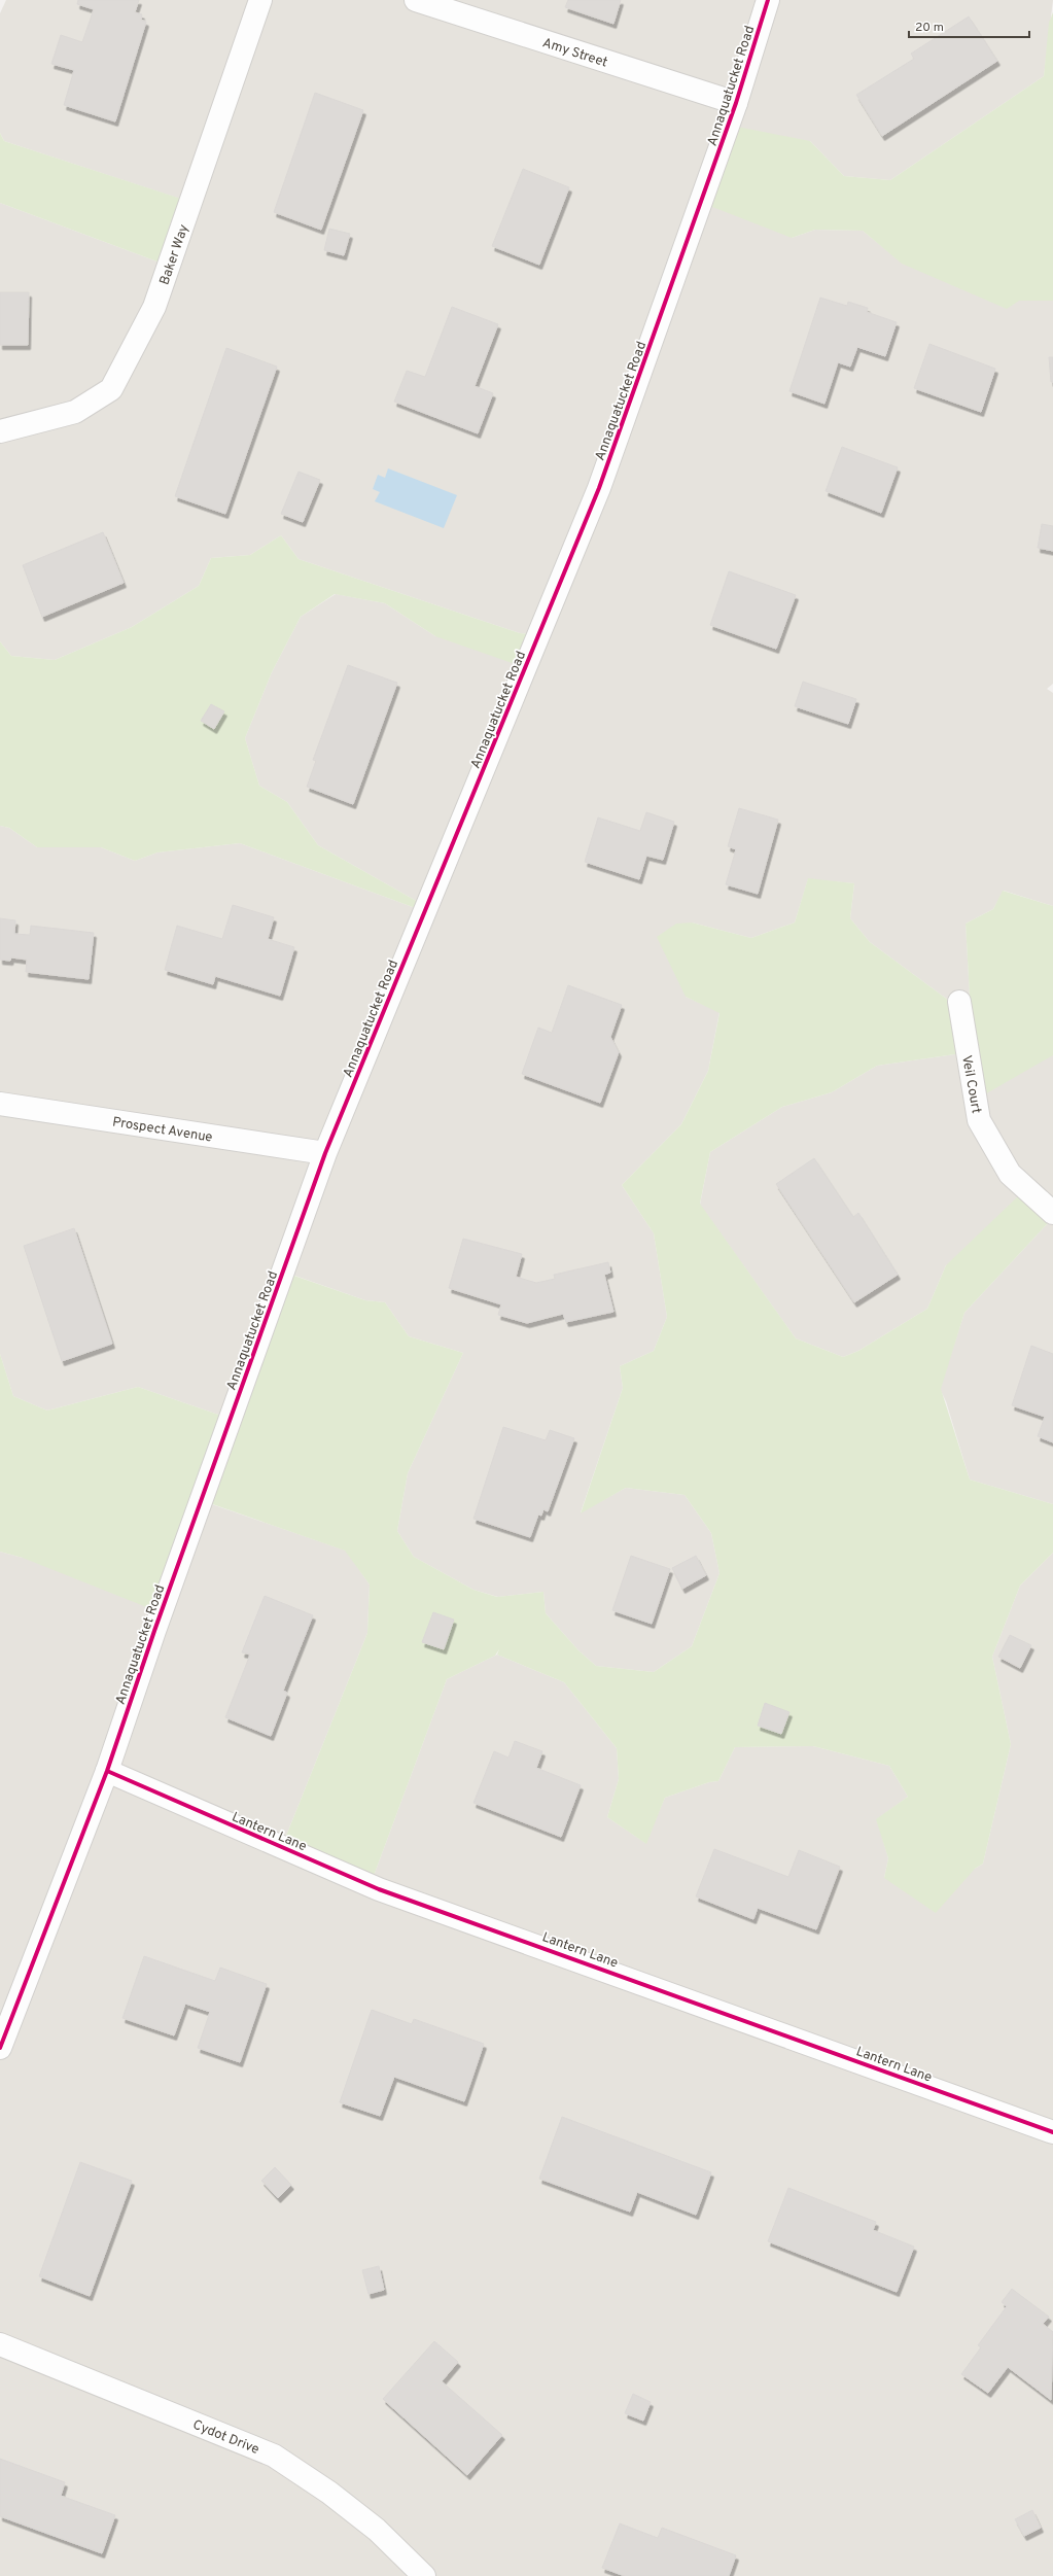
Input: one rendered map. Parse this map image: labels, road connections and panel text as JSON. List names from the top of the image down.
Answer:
{
  "streets": {
    "street": [
      "Amy Street",
      "Annaquatucket Road",
      "Baker Way",
      "Veil Court",
      "Prospect Avenue",
      "Lantern Lane",
      "Cydot Drive"
    ]
  },
  "crossings": [
    ["Amy Street", "Annaquatucket Road"],
    ["Annaquatucket Road", "Prospect Avenue"],
    ["Annaquatucket Road", "Lantern Lane"]
  ],
  "scale_bar": "20 m"
}
